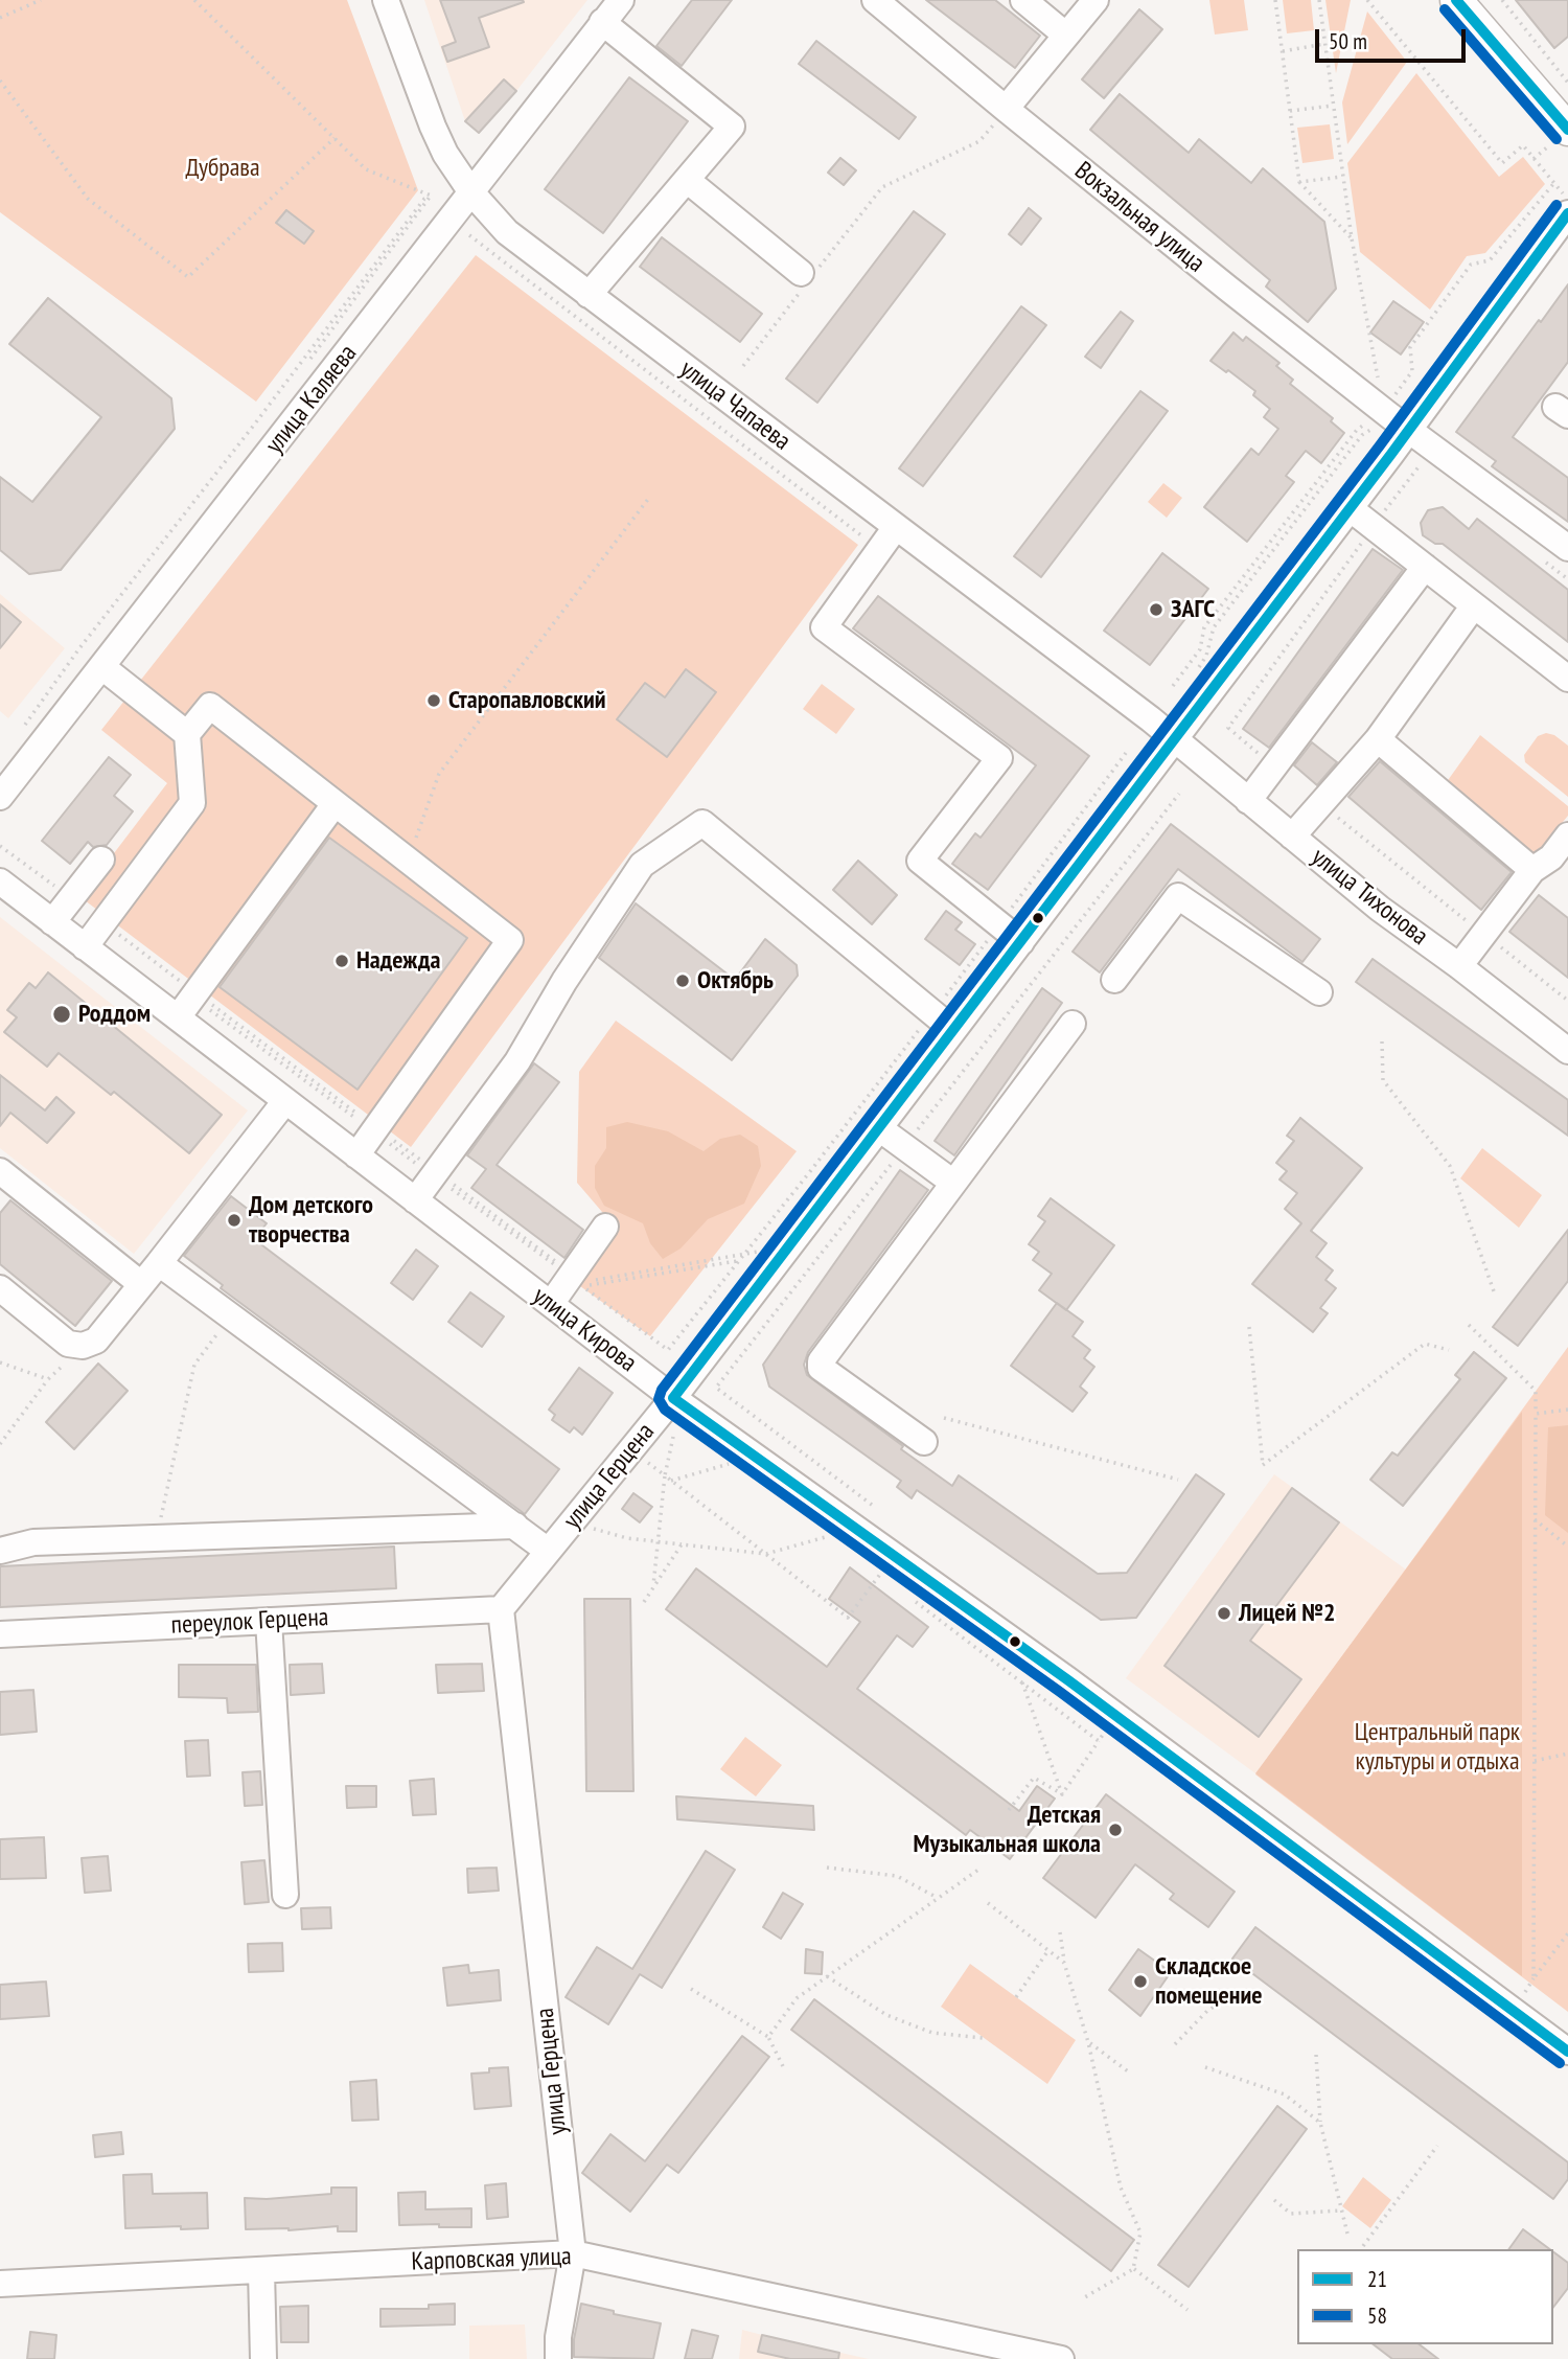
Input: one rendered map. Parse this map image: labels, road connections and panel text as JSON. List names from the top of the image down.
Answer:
{
  "streets": {
    "street": [
      "Вокзальная улица",
      "улица Каляева",
      "улица Чапаева",
      "улица Тихонова",
      "улица Кирова",
      "улица Герцена",
      "переулок Герцена",
      "Карповская улица"
    ]
  },
  "crossings": [
    ["Вокзальная улица", "улица Герцена"],
    ["улица Каляева", "улица Чапаева"],
    ["улица Чапаева", "улица Тихонова"],
    ["улица Чапаева", "улица Герцена"],
    ["улица Тихонова", "улица Герцена"],
    ["улица Кирова", "улица Герцена"],
    ["улица Герцена", "переулок Герцена"],
    ["улица Герцена", "Карповская улица"]
  ],
  "parks": ["Дубрава", "Центральный парк культуры и отдыха"],
  "places": [
    "ЗАГС",
    "Старопавловский",
    "Надежда",
    "Октябрь",
    "Роддом",
    "Дом детского творчества",
    "Лицей №2",
    "Детская Музыкальная школа",
    "Складское помещение"
  ],
  "lines": ["transit line 21", "transit line 58"],
  "legend": ["21", "58"],
  "scale_bar": "50 m"
}
